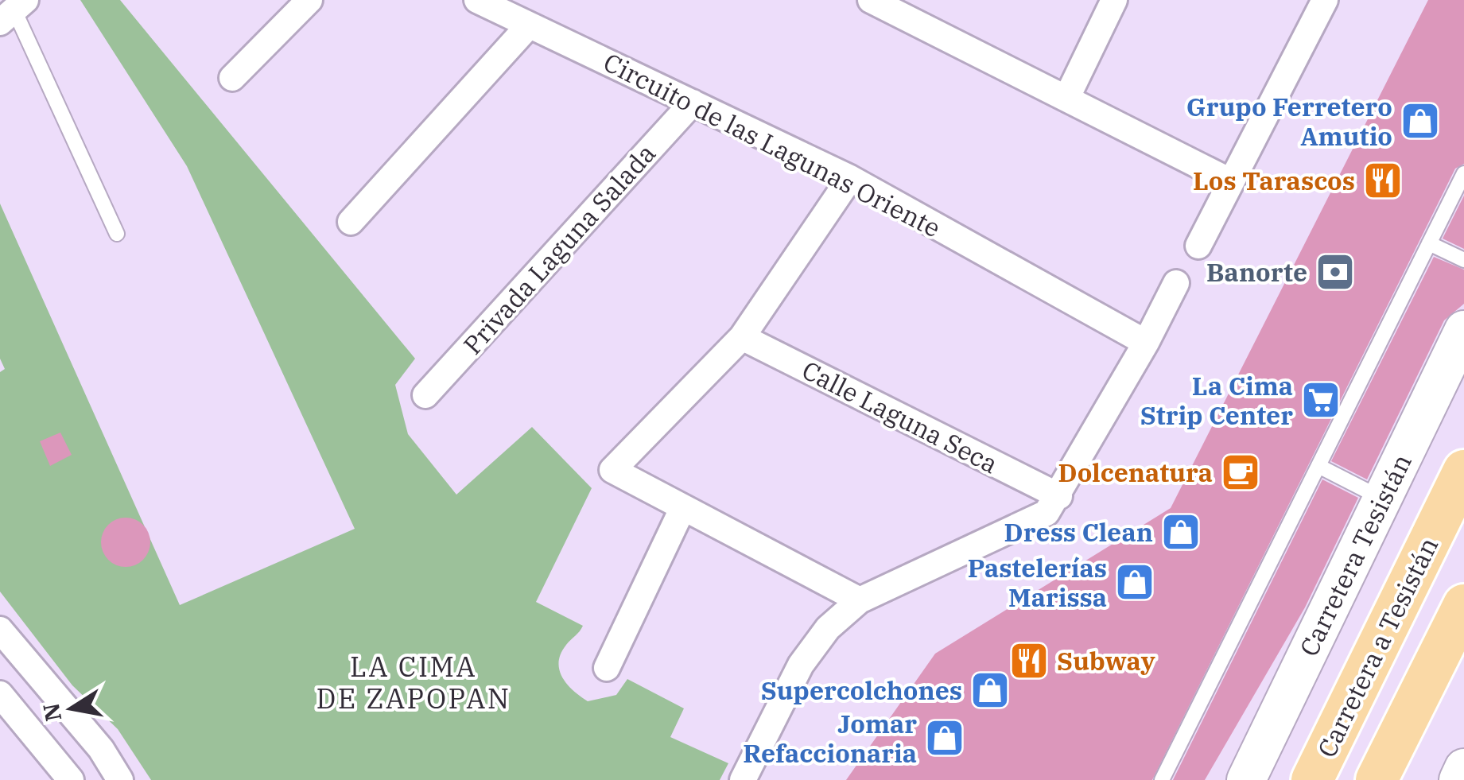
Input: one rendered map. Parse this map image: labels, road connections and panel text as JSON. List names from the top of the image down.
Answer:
{
  "streets": {
    "main road": ["Carretera Tesistán", "Carretera a Tesistán"],
    "street": ["Circuito de las Lagunas Oriente", "Privada Laguna Salada", "Calle Laguna Seca"]
  },
  "crossings": [
    ["Circuito de las Lagunas Oriente", "Privada Laguna Salada"]
  ],
  "districts": ["LA CIMA DE ZAPOPAN"],
  "places": {
    "shop": [
      "Grupo Ferretero Amutio",
      "Dress Clean",
      "Pastelerías Marissa",
      "Supercolchones",
      "Jomar Refaccionaria"
    ],
    "restaurant": ["Los Tarascos", "Subway"],
    "bank": ["Banorte"],
    "supermarket": ["La Cima Strip Center"],
    "cafe": ["Dolcenatura"]
  },
  "north": "left"
}
